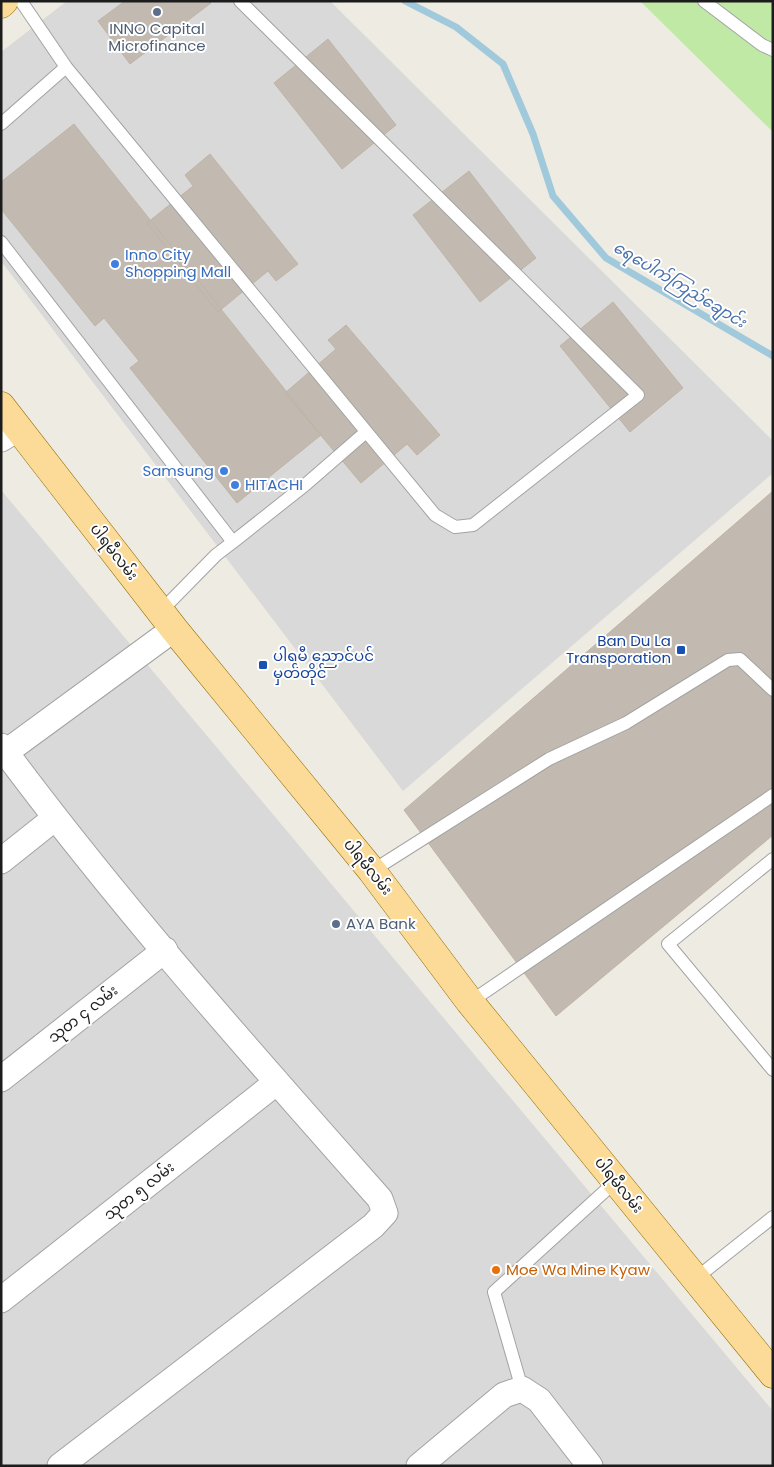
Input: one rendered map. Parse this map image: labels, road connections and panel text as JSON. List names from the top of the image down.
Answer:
{
  "streets": {
    "main road": ["ပါရမီလမ်း"],
    "street": ["သုတ ၄ လမ်း", "သုတ ၅ လမ်း"]
  },
  "water": ["ရေပေါက်ကြည်ချောင်း"],
  "places": {
    "other": [
      "INNO Capital Microfinance",
      "Inno City Shopping Mall",
      "Samsung",
      "HITACHI",
      "AYA Bank",
      "Moe Wa Mine Kyaw"
    ],
    "transit": ["Ban Du La Transporation", "ပါရမီ ညောင်ပင် မှတ်တိုင်"]
  }
}
